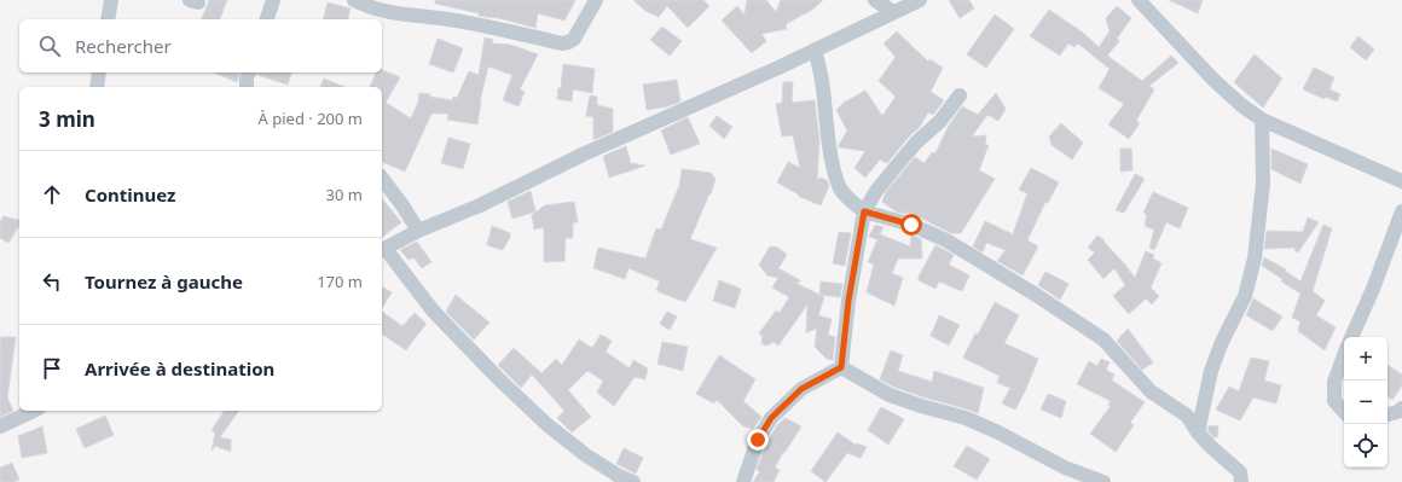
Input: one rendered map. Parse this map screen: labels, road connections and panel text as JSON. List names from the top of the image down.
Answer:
{
  "page": {
    "search": "Rechercher",
    "heading": ["3 min", "À pied · 200 m"],
    "list": [
      ["Continuez", "30 m"],
      ["Tournez à gauche", "170 m"],
      "Arrivée à destination"
    ],
    "map_buttons": ["+", "−"]
  }
}
